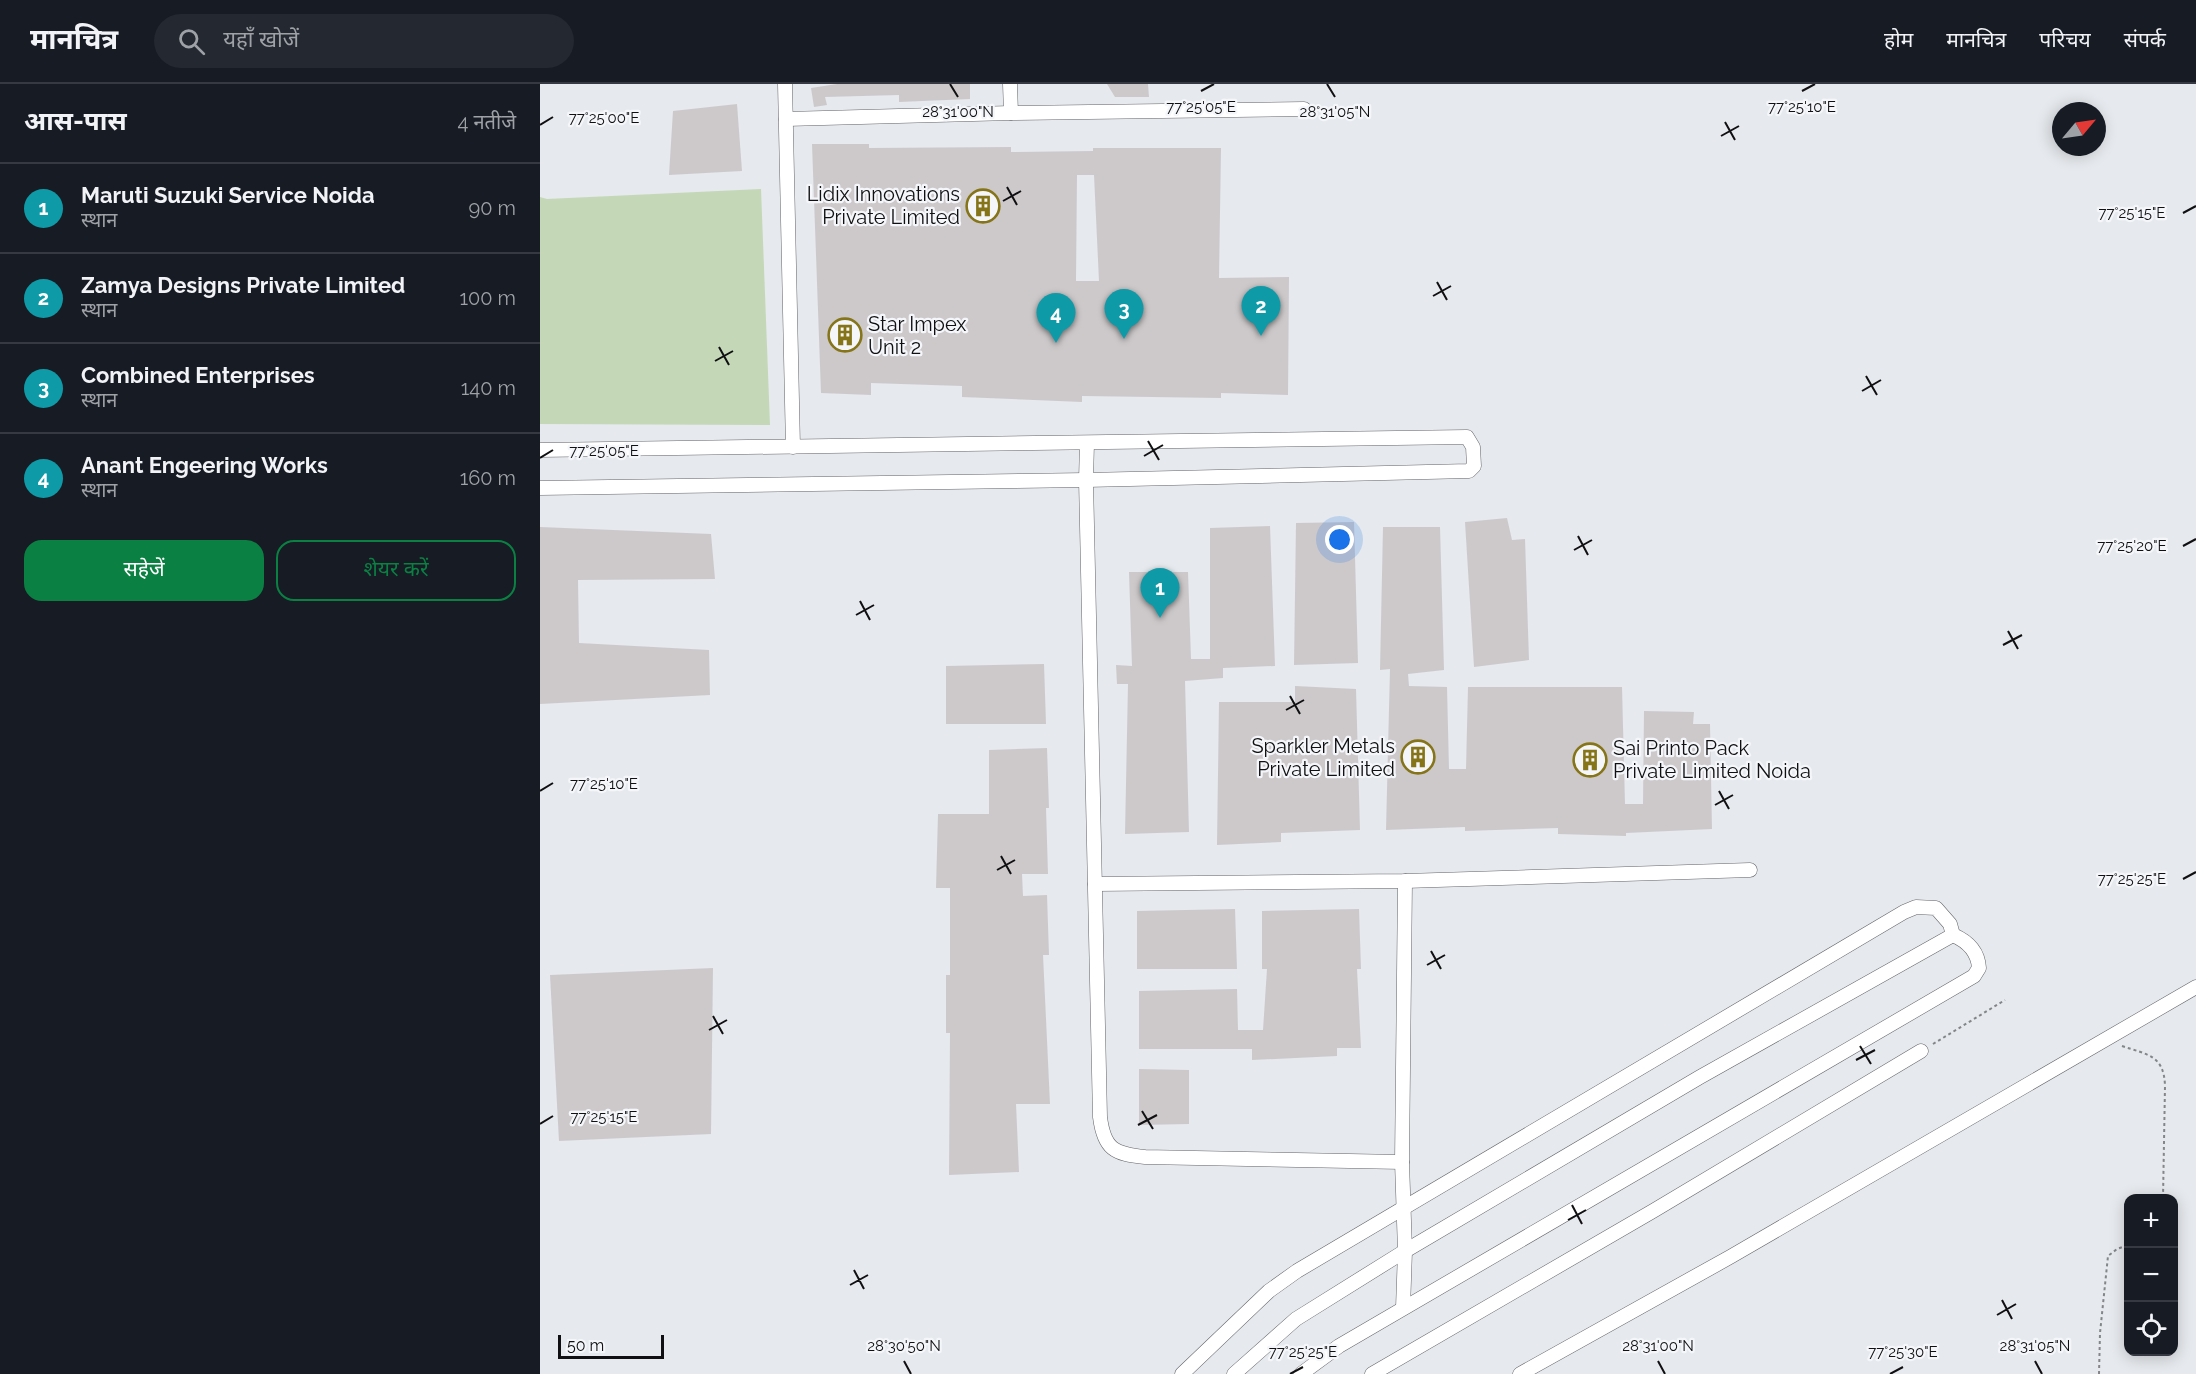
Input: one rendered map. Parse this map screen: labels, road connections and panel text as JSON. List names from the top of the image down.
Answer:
{
  "places": {
    "building": [
      "Lidix Innovations Private Limited",
      "Star Impex Unit 2",
      "Sparkler Metals Private Limited",
      "Sai Printo Pack Private Limited Noida"
    ]
  },
  "scale_bar": "50 m",
  "north": "top right",
  "page": {
    "header": "मानचित्र",
    "search": "यहाँ खोजें",
    "nav": [
      "होम",
      "मानचित्र",
      "परिचय",
      "संपर्क"
    ],
    "heading": ["आस-पास", "4 नतीजे"],
    "list": [
      {
        "mark": "1",
        "name": "Maruti Suzuki Service Noida",
        "note": "स्थान",
        "value": "90 m"
      },
      {
        "mark": "2",
        "name": "Zamya Designs Private Limited",
        "note": "स्थान",
        "value": "100 m"
      },
      {
        "mark": "3",
        "name": "Combined Enterprises",
        "note": "स्थान",
        "value": "140 m"
      },
      {
        "mark": "4",
        "name": "Anant Engeering Works",
        "note": "स्थान",
        "value": "160 m"
      }
    ],
    "pins": [
      "2",
      "3",
      "4",
      "1"
    ],
    "buttons": ["सहेजें", "शेयर करें"],
    "map_buttons": ["+", "−"],
    "scale": "50 m"
  },
  "coordinates": [
    "77°25'05\"E",
    "77°25'10\"E",
    "28°31'00\"N",
    "28°31'05\"N",
    "77°25'00\"E",
    "77°25'15\"E",
    "77°25'20\"E",
    "77°25'25\"E",
    "28°30'50\"N",
    "77°25'30\"E"
  ]
}
